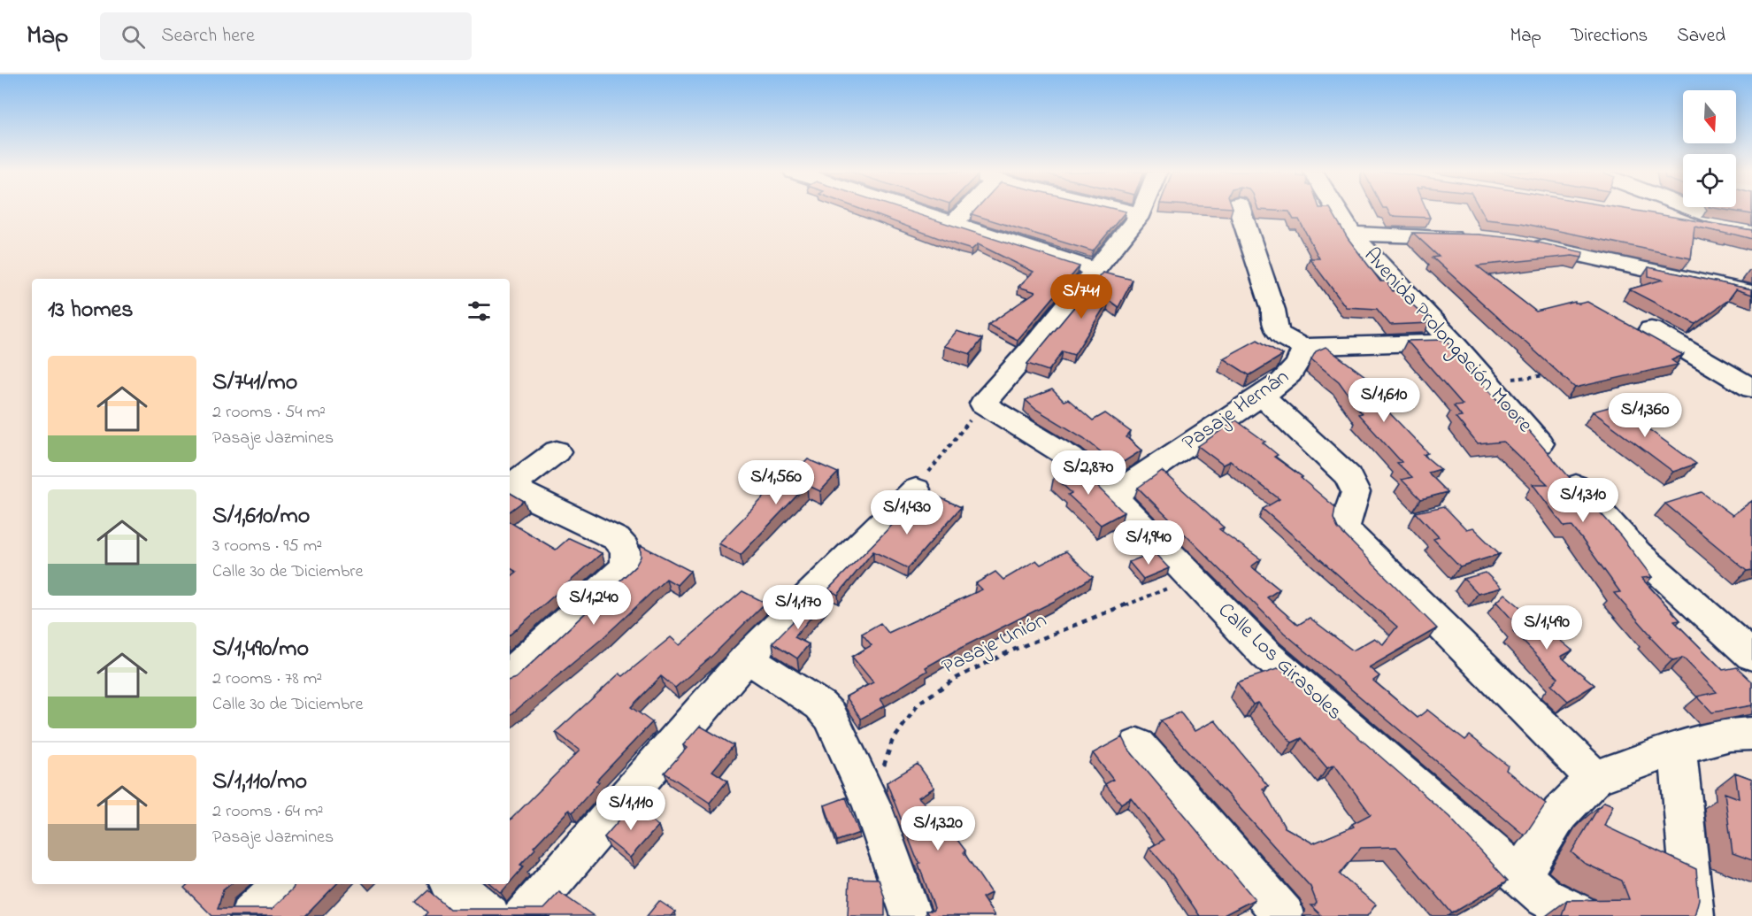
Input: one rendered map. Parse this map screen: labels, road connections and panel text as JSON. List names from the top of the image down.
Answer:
{
  "streets": {
    "street": ["Avenida Prolongación Moore", "Pasaje Hernán", "Calle Los Girasoles"],
    "path": ["Pasaje Unión"]
  },
  "crossings": [
    ["Avenida Prolongación Moore", "Pasaje Hernán"],
    ["Pasaje Hernán", "Calle Los Girasoles"],
    ["Pasaje Unión", "Calle Los Girasoles"]
  ],
  "north": "bottom",
  "page": {
    "header": "Map",
    "search": "Search here",
    "nav": ["Map", "Directions", "Saved"],
    "price": [
      "S/741",
      "S/1,610",
      "S/1,360",
      "S/2,870",
      "S/1,560",
      "S/1,310",
      "S/1,430",
      "S/1,940",
      "S/1,240",
      "S/1,170",
      "S/1,490",
      "S/1,110",
      "S/1,320"
    ],
    "heading": "13 homes",
    "list": [
      {
        "name": "S/741/mo",
        "note": "2 rooms · 54 m² · Pasaje Jazmines"
      },
      {
        "name": "S/1,610/mo",
        "note": "3 rooms · 95 m² · Calle 30 de Diciembre"
      },
      {
        "name": "S/1,490/mo",
        "note": "2 rooms · 78 m² · Calle 30 de Diciembre"
      },
      {
        "name": "S/1,110/mo",
        "note": "2 rooms · 64 m² · Pasaje Jazmines"
      }
    ]
  }
}
